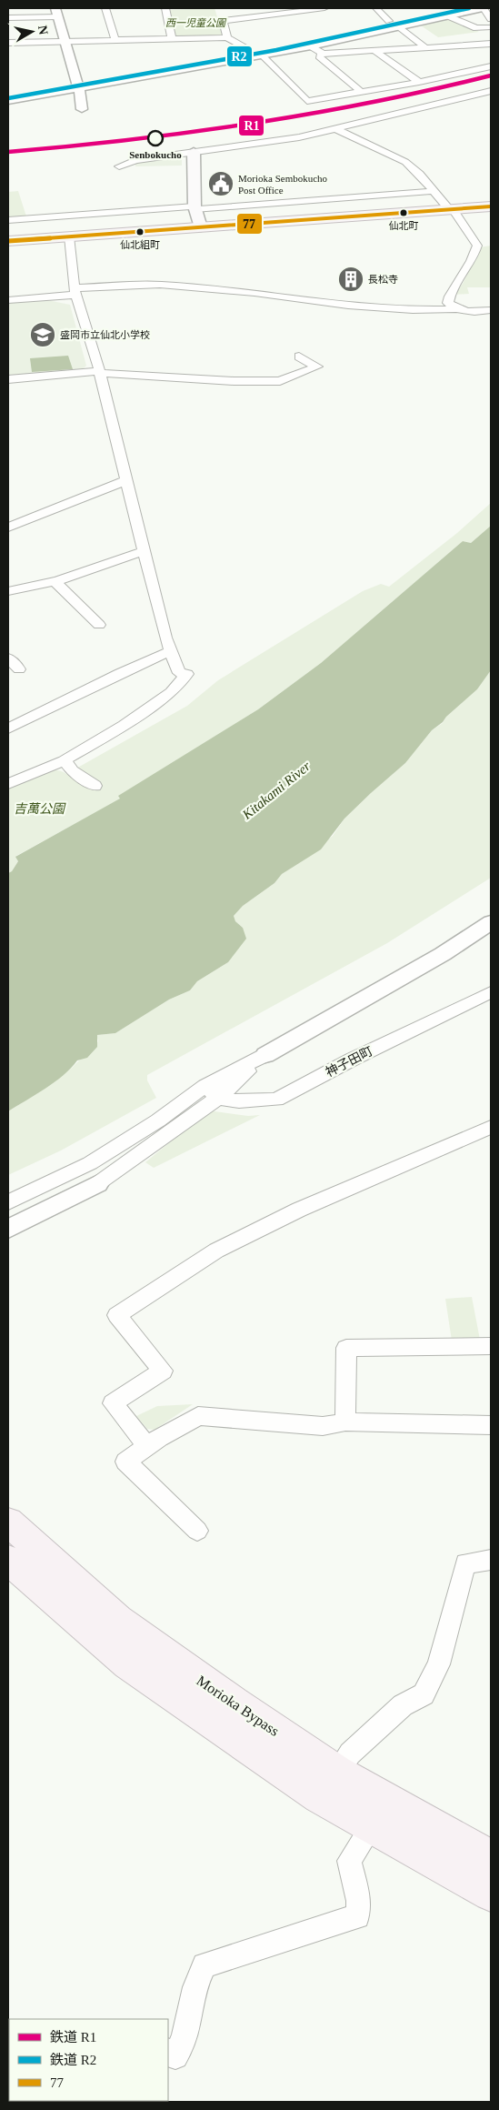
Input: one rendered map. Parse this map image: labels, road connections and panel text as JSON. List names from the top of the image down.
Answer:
{
  "streets": {
    "highway": ["Morioka Bypass"],
    "street": ["神子田町"]
  },
  "water": ["Kitakami River"],
  "parks": ["西一児童公園", "吉萬公園"],
  "places": {
    "other": ["Senbokucho", "仙北町", "仙北組町"],
    "public building": ["Morioka Sembokucho Post Office"],
    "building": ["長松寺"],
    "school or university": ["盛岡市立仙北小学校"]
  },
  "lines": ["rail line R2", "rail line R1", "transit line 77"],
  "legend": ["鉄道 R1", "鉄道 R2", "77"],
  "north": "right"
}
